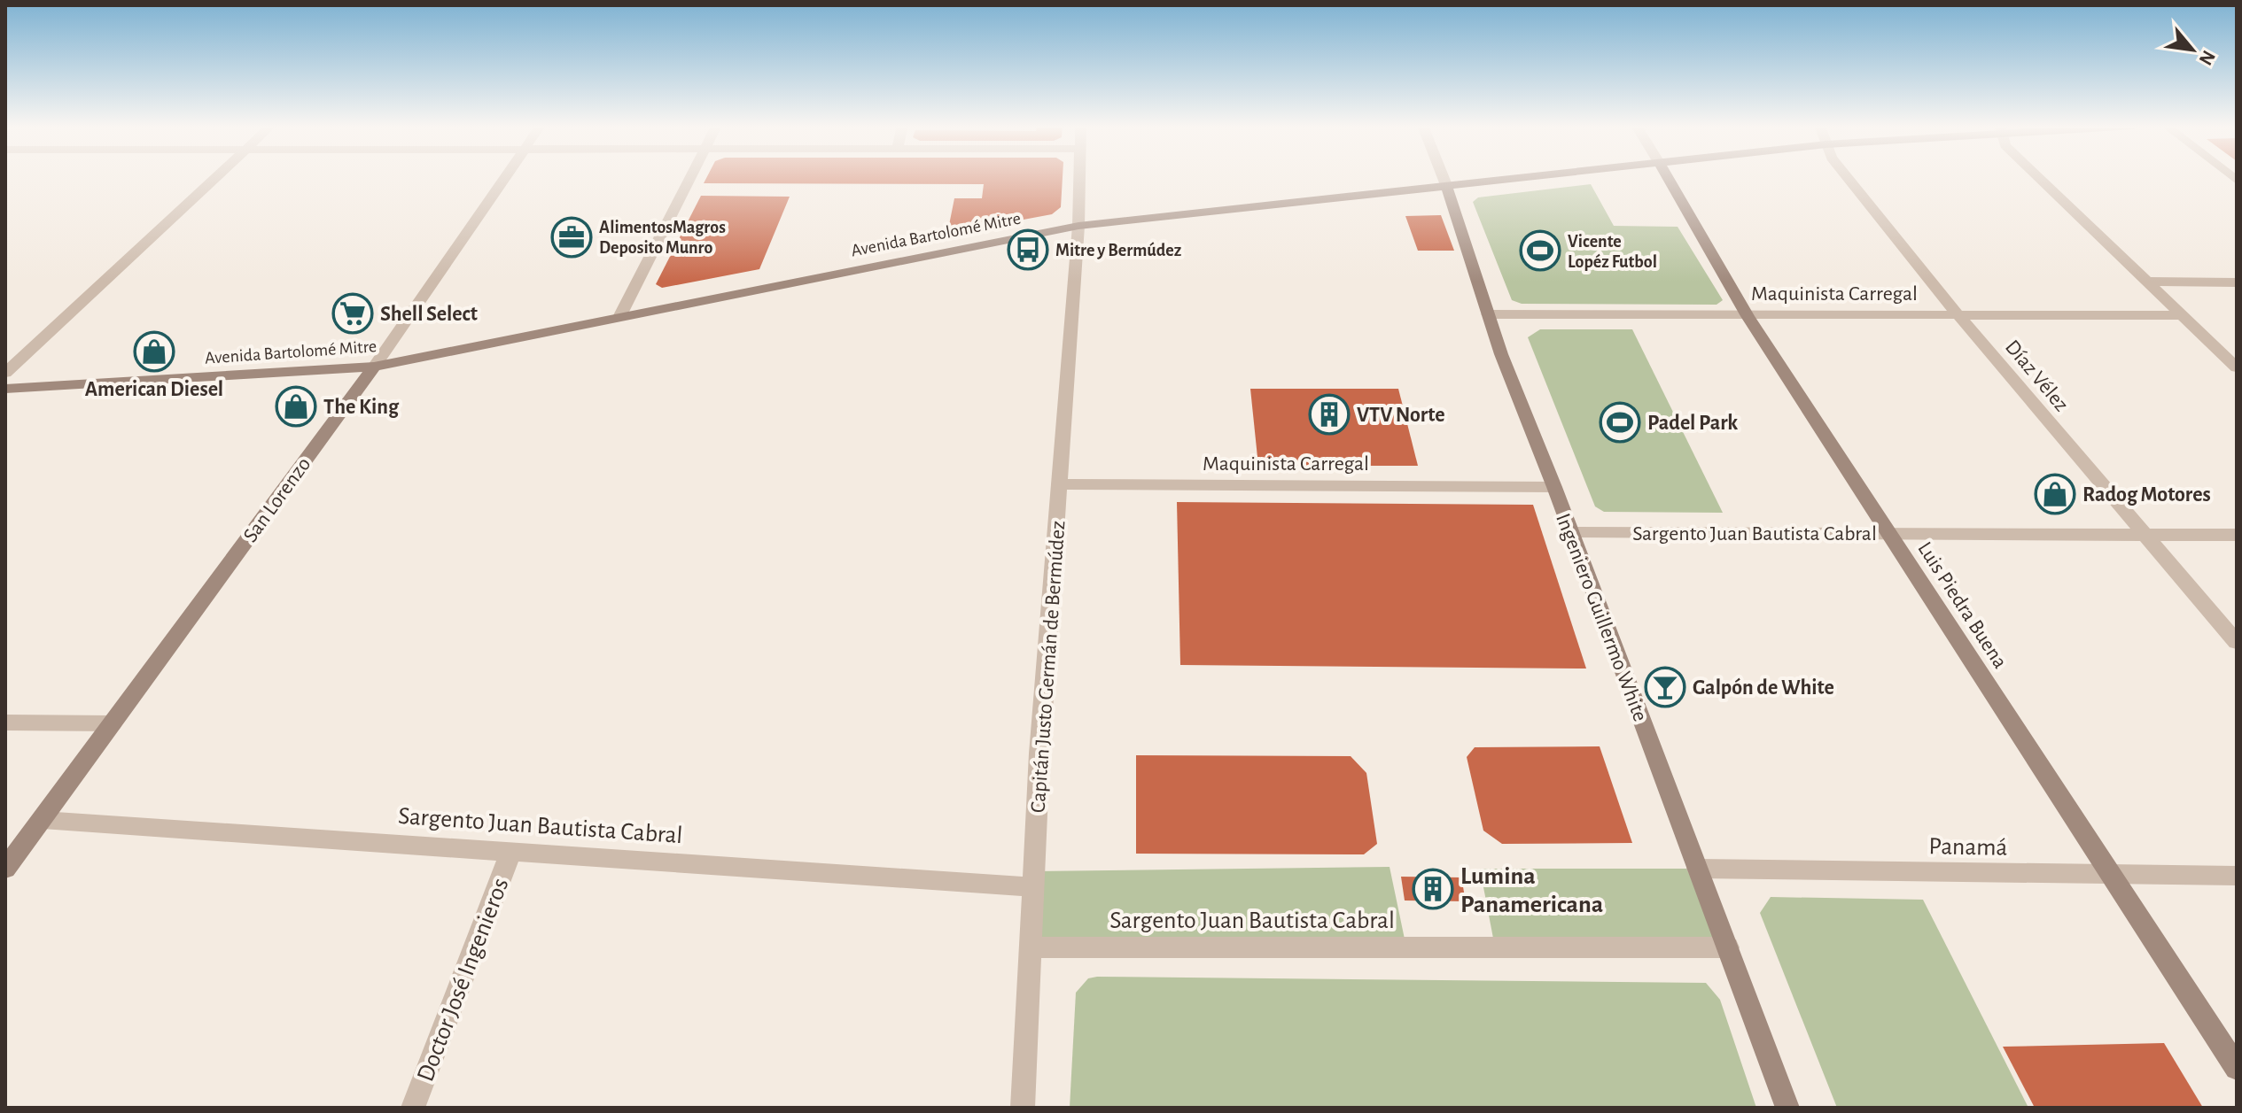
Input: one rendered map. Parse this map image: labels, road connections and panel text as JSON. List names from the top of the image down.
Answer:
{
  "streets": {
    "street": [
      "Avenida Bartolomé Mitre",
      "Maquinista Carregal",
      "Díaz Vélez",
      "San Lorenzo",
      "Sargento Juan Bautista Cabral",
      "Luis Piedra Buena",
      "Ingeniero Guillermo White",
      "Capitán Justo Germán de Bermúdez",
      "Panamá",
      "Doctor José Ingenieros"
    ]
  },
  "crossings": [
    ["Avenida Bartolomé Mitre", "San Lorenzo"],
    ["Avenida Bartolomé Mitre", "Ingeniero Guillermo White"],
    ["Avenida Bartolomé Mitre", "Capitán Justo Germán de Bermúdez"],
    ["Maquinista Carregal", "Díaz Vélez"],
    ["Maquinista Carregal", "Luis Piedra Buena"],
    ["Maquinista Carregal", "Ingeniero Guillermo White"],
    ["Maquinista Carregal", "Capitán Justo Germán de Bermúdez"],
    ["Díaz Vélez", "Sargento Juan Bautista Cabral"],
    ["San Lorenzo", "Sargento Juan Bautista Cabral"],
    ["Sargento Juan Bautista Cabral", "Luis Piedra Buena"],
    ["Sargento Juan Bautista Cabral", "Ingeniero Guillermo White"],
    ["Sargento Juan Bautista Cabral", "Capitán Justo Germán de Bermúdez"],
    ["Sargento Juan Bautista Cabral", "Doctor José Ingenieros"],
    ["Luis Piedra Buena", "Panamá"],
    ["Ingeniero Guillermo White", "Panamá"]
  ],
  "places": {
    "office": ["AlimentosMagros Deposito Munro"],
    "bus stop": ["Mitre y Bermúdez"],
    "sports": ["Vicente Lopéz Futbol", "Padel Park"],
    "supermarket": ["Shell Select"],
    "shop": ["American Diesel", "The King", "Radog Motores"],
    "building": ["VTV Norte", "Lumina Panamericana"],
    "bar": ["Galpón de White"]
  },
  "north": "bottom right"
}
